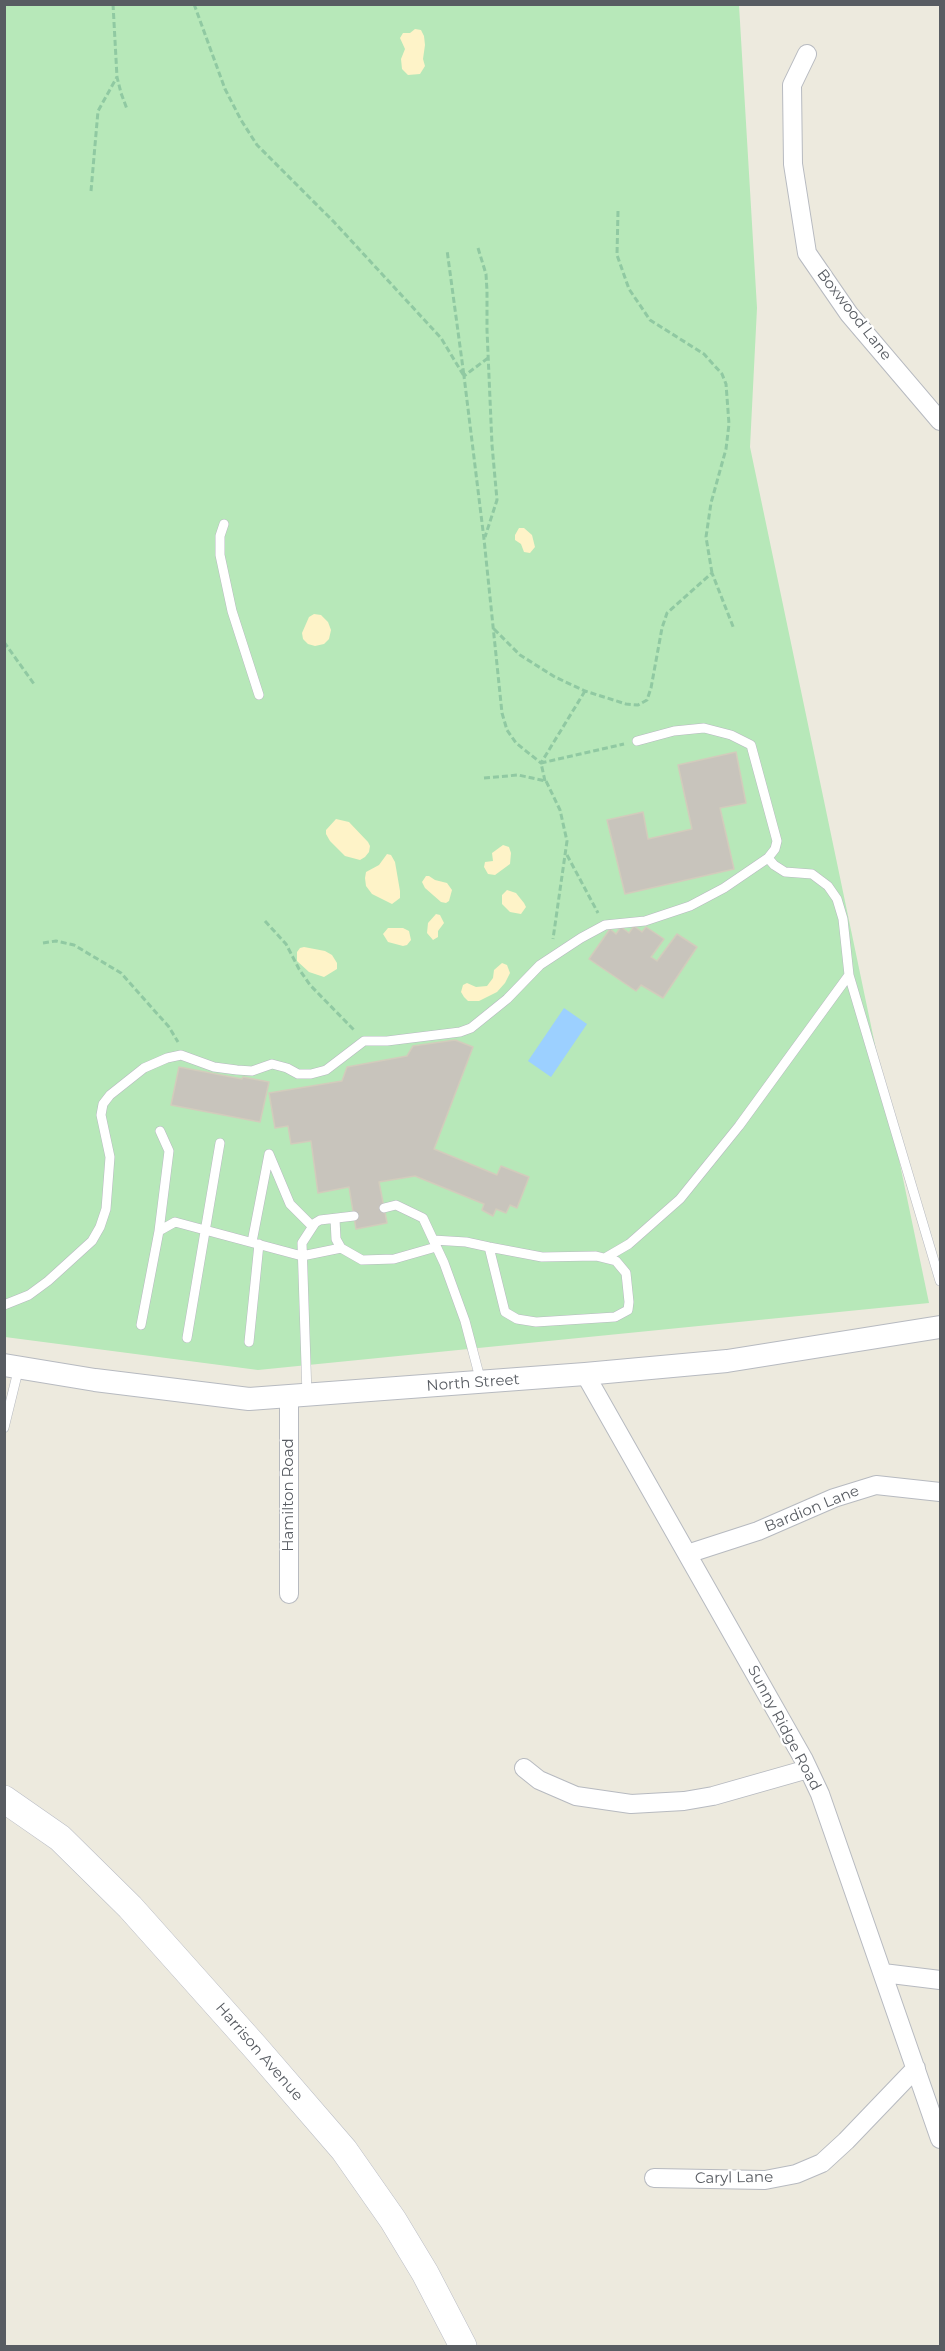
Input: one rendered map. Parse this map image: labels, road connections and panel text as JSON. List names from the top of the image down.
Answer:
{
  "streets": {
    "main road": ["Harrison Avenue"],
    "street": [
      "Boxwood Lane",
      "North Street",
      "Hamilton Road",
      "Bardion Lane",
      "Sunny Ridge Road",
      "Caryl Lane"
    ]
  },
  "crossings": [
    ["North Street", "Hamilton Road"],
    ["North Street", "Sunny Ridge Road"],
    ["Bardion Lane", "Sunny Ridge Road"],
    ["Sunny Ridge Road", "Caryl Lane"]
  ]
}
